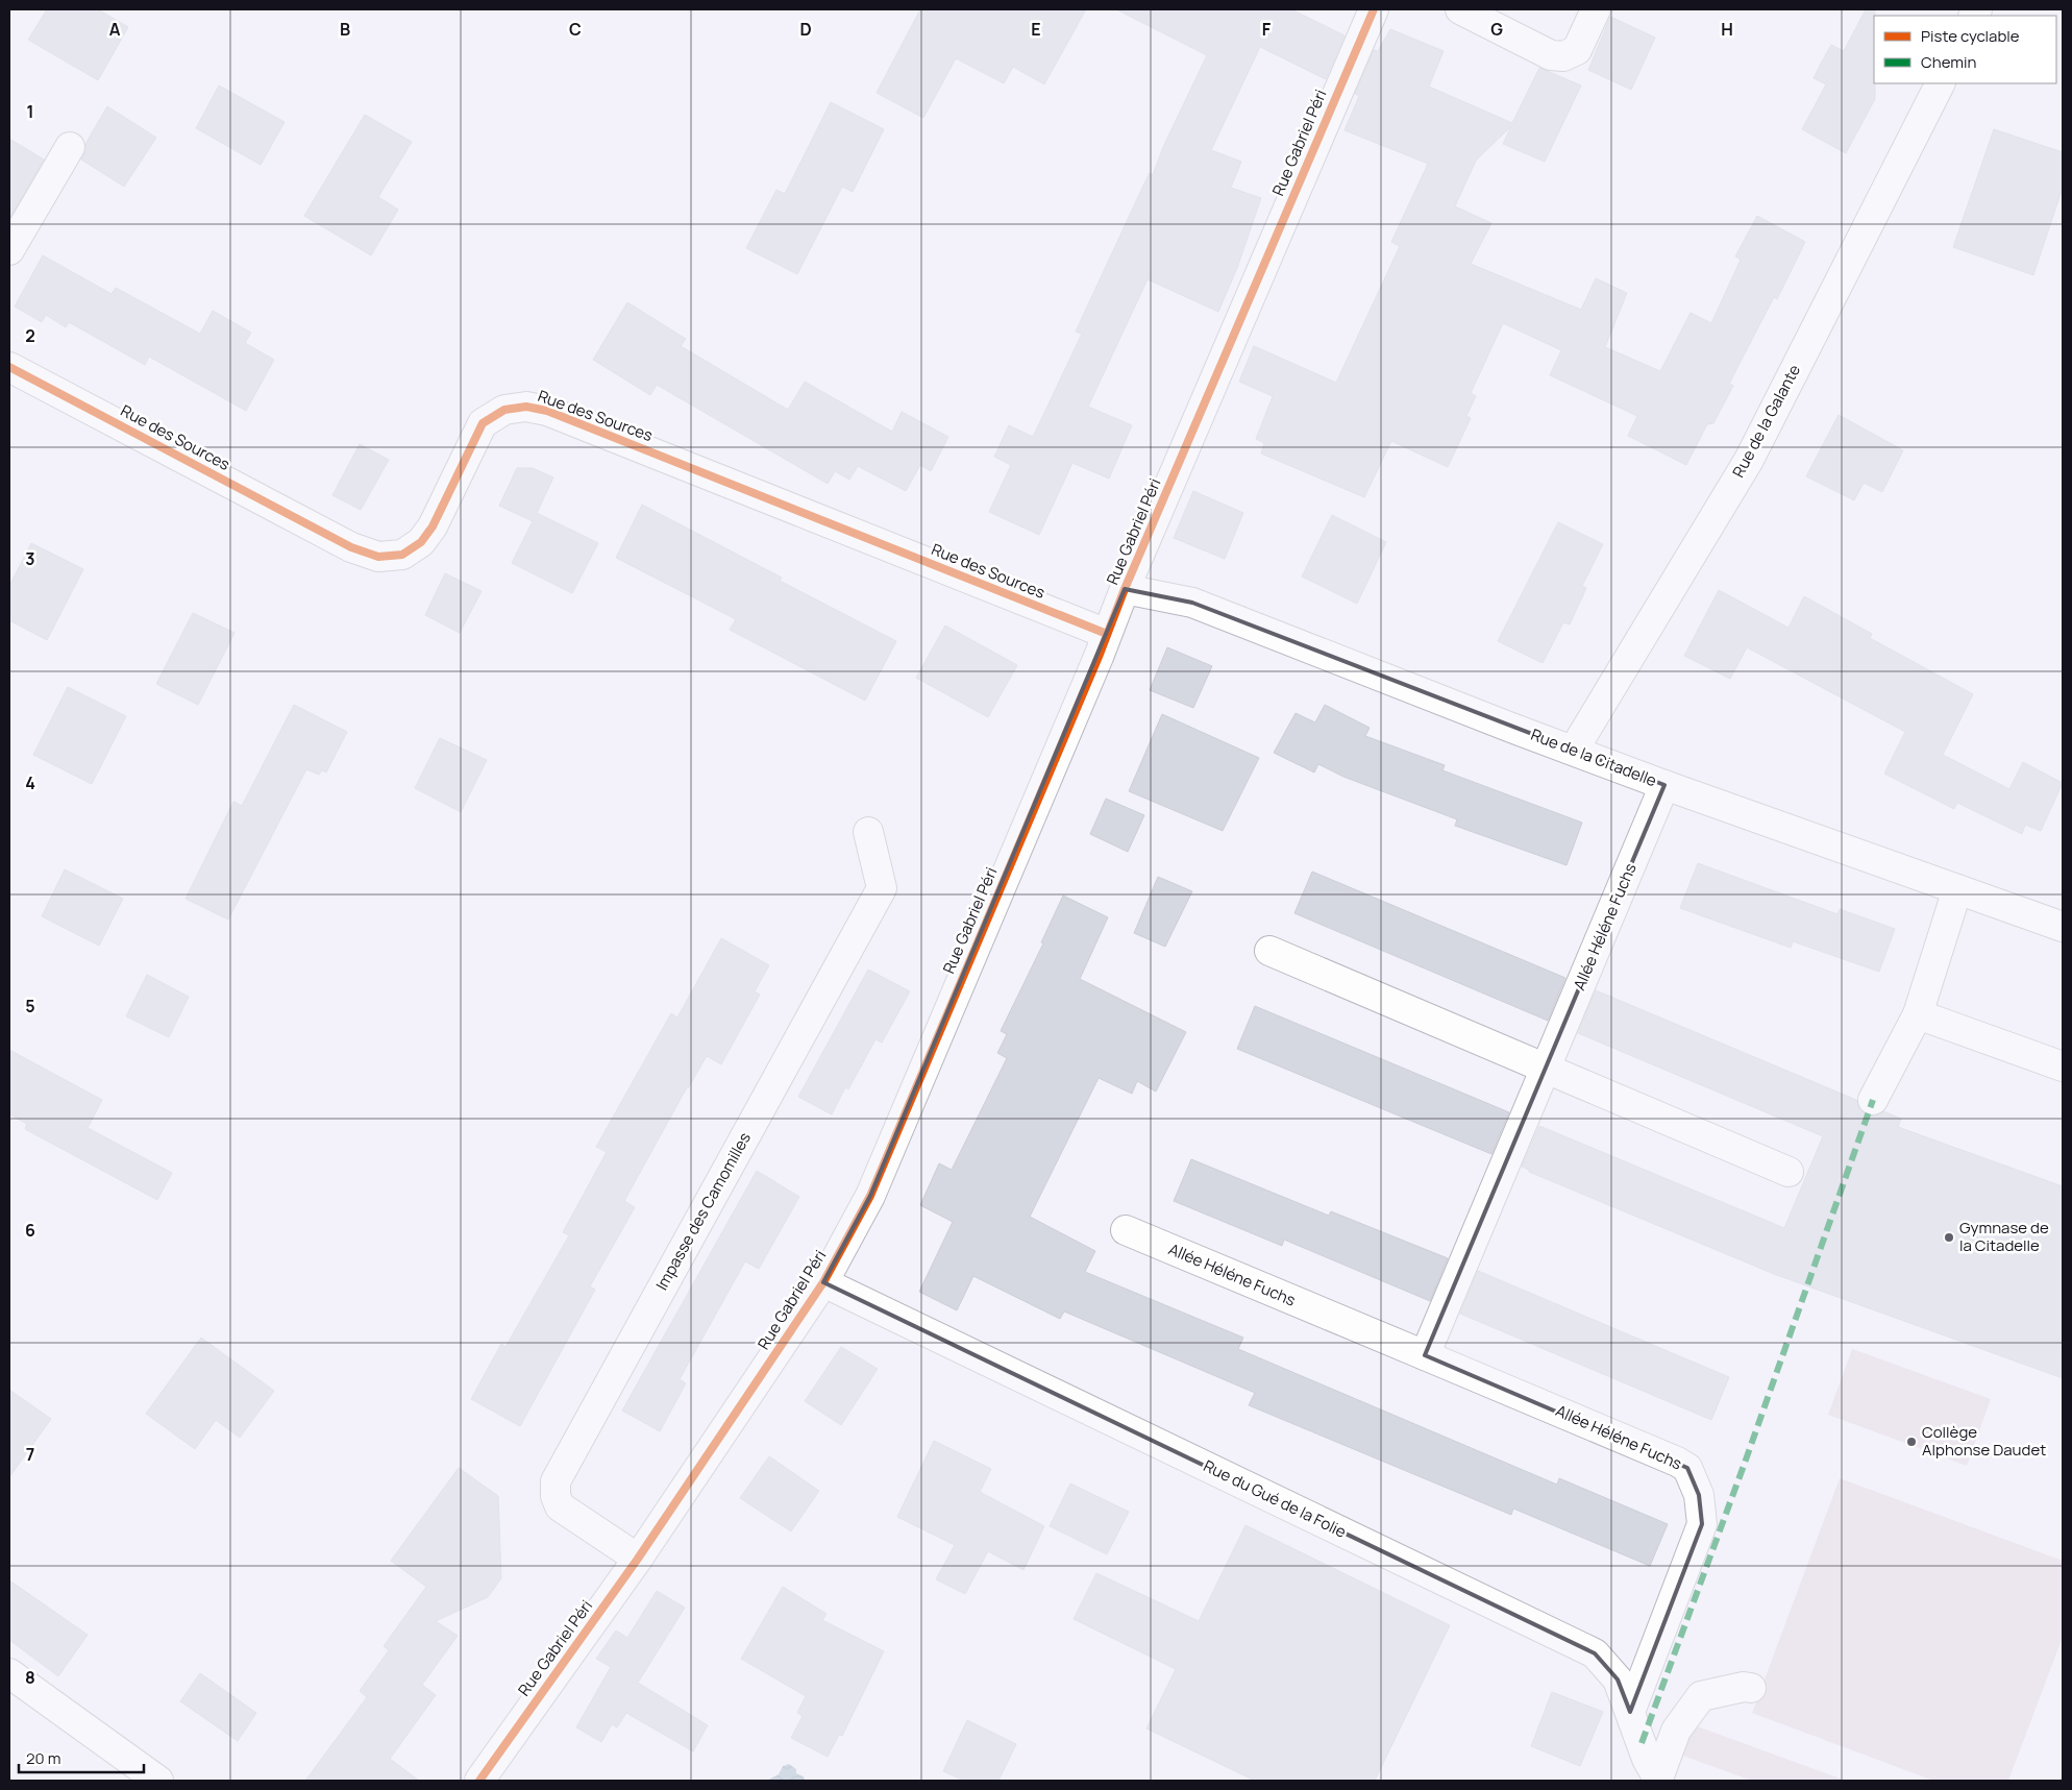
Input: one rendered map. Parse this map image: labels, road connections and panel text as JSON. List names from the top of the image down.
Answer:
{
  "streets": {
    "street": [
      "Rue Gabriel Péri",
      "Rue des Sources",
      "Rue de la Galante",
      "Rue de la Citadelle",
      "Allée Héléne Fuchs",
      "Impasse des Camomilles",
      "Rue du Gué de la Folie"
    ]
  },
  "crossings": [
    ["Rue Gabriel Péri", "Rue des Sources"],
    ["Rue Gabriel Péri", "Rue de la Citadelle"],
    ["Rue Gabriel Péri", "Impasse des Camomilles"],
    ["Rue Gabriel Péri", "Rue du Gué de la Folie"],
    ["Rue de la Galante", "Rue de la Citadelle"],
    ["Rue de la Citadelle", "Allée Héléne Fuchs"],
    ["Allée Héléne Fuchs", "Rue du Gué de la Folie"]
  ],
  "places": ["Gymnase de la Citadelle", "Collège Alphonse Daudet"],
  "legend": ["Piste cyclable", "Chemin"],
  "scale_bar": "20 m",
  "grid": {
    "columns": [
      "A",
      "B",
      "C",
      "D",
      "E",
      "F",
      "G",
      "H"
    ],
    "rows": [
      "1",
      "2",
      "3",
      "4",
      "5",
      "6",
      "7",
      "8"
    ]
  }
}
